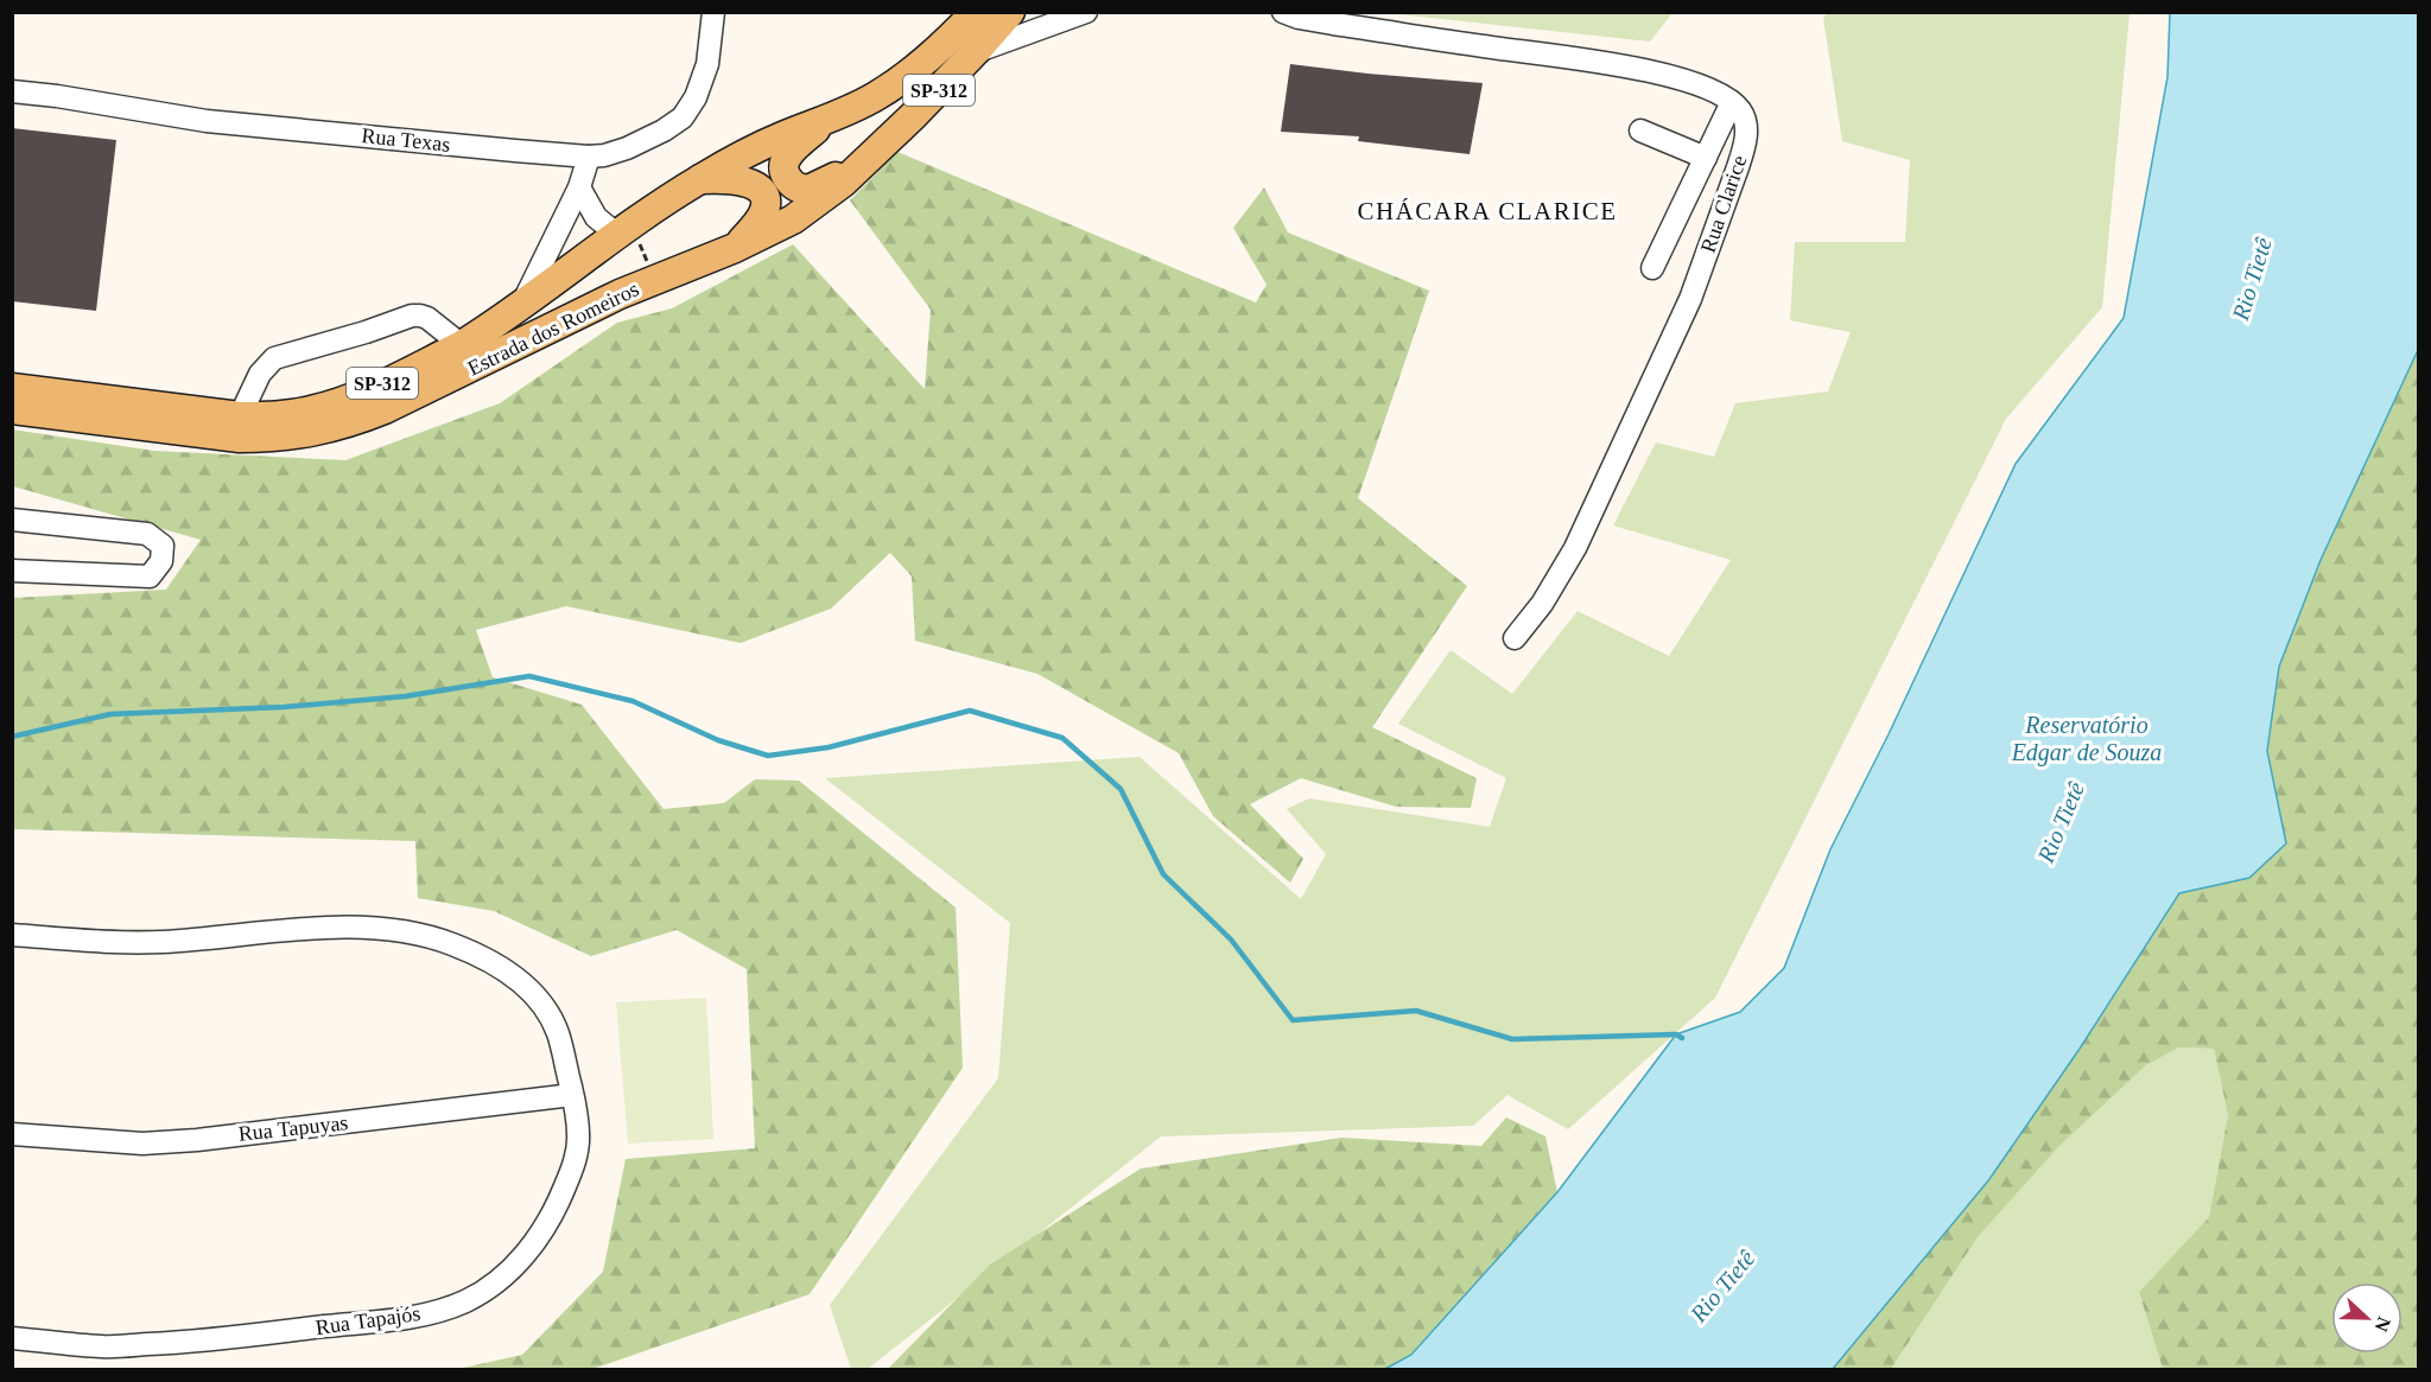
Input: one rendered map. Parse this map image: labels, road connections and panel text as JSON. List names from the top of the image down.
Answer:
{
  "streets": {
    "main road": ["SP-312", "Estrada dos Romeiros"],
    "street": [
      "Rua Texas",
      "Rua Clarice",
      "Rua Tapuyas",
      "Rua Tapajós"
    ]
  },
  "crossings": [
    ["Rua Tapuyas", "Rua Tapajós"]
  ],
  "districts": ["CHÁCARA CLARICE"],
  "water": ["Rio Tietê", "Reservatório Edgar de Souza"],
  "north": "right"
}
